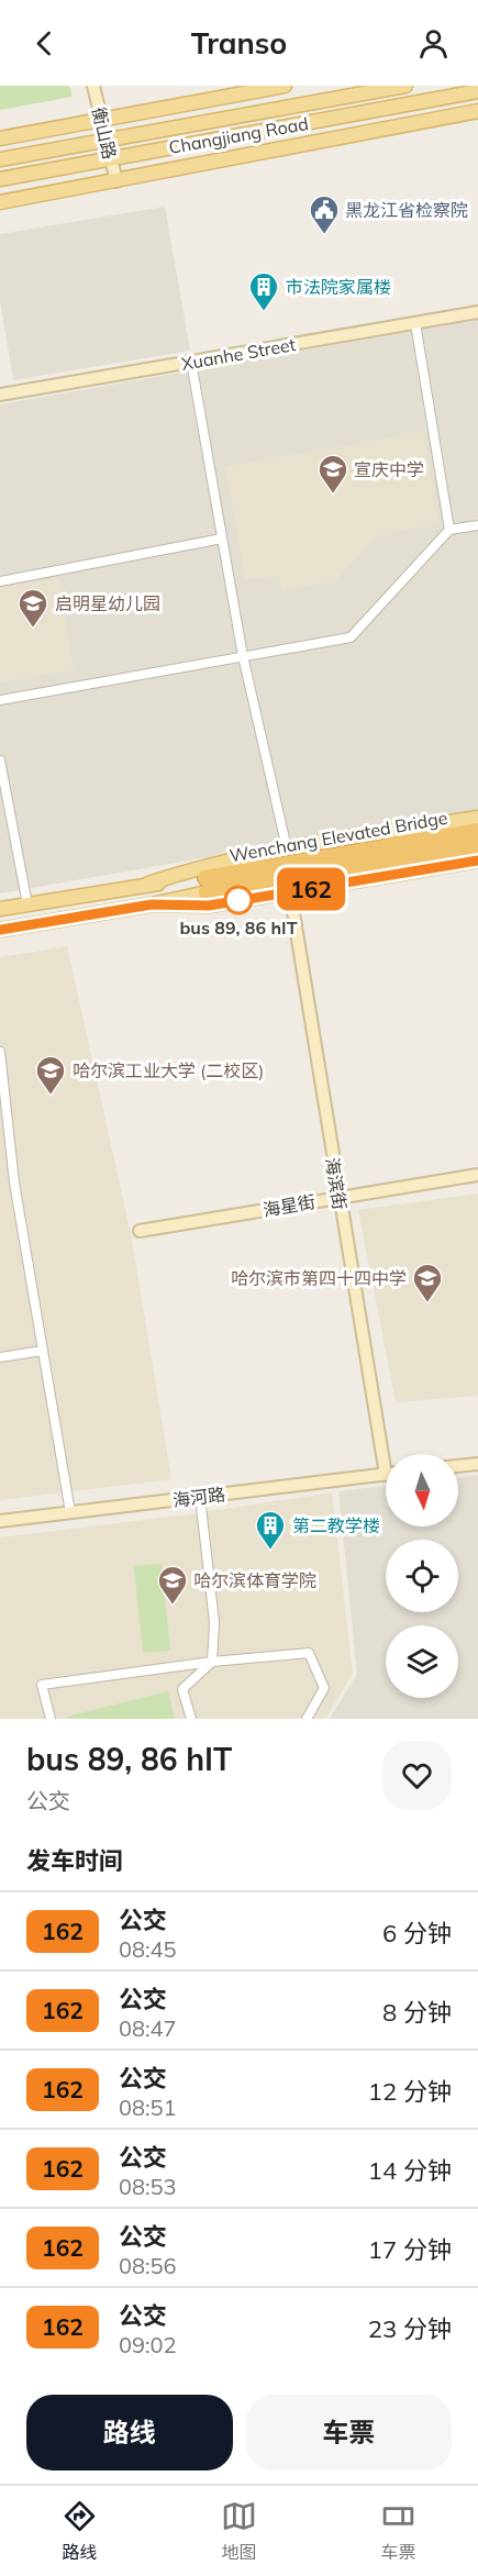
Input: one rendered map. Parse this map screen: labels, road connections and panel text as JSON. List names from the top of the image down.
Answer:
{
  "streets": {
    "highway": ["Wenchang Elevated Bridge"],
    "main road": ["Changjiang Road"],
    "street": [
      "衡山路",
      "Xuanhe Street",
      "海滨街",
      "海星街",
      "海河路"
    ]
  },
  "crossings": [
    ["衡山路", "Changjiang Road"],
    ["海滨街", "海星街"]
  ],
  "places": {
    "public building": ["黑龙江省检察院"],
    "building": ["市法院家属楼", "第二教学楼"],
    "school or university": [
      "宣庆中学",
      "启明星幼儿园",
      "哈尔滨工业大学 (二校区)",
      "哈尔滨市第四十四中学",
      "哈尔滨体育学院"
    ],
    "other": ["bus 89, 86 hIT"]
  },
  "lines": ["bus line 162"],
  "north": "bottom",
  "page": {
    "header": "Transo",
    "on_map": "162",
    "heading": [
      ["bus 89, 86 hIT", "公交"],
      "发车时间"
    ],
    "list": [
      {
        "mark": "162",
        "name": "公交",
        "note": "08:45",
        "value": "6 分钟"
      },
      {
        "mark": "162",
        "name": "公交",
        "note": "08:47",
        "value": "8 分钟"
      },
      {
        "mark": "162",
        "name": "公交",
        "note": "08:51",
        "value": "12 分钟"
      },
      {
        "mark": "162",
        "name": "公交",
        "note": "08:53",
        "value": "14 分钟"
      },
      {
        "mark": "162",
        "name": "公交",
        "note": "08:56",
        "value": "17 分钟"
      },
      {
        "mark": "162",
        "name": "公交",
        "note": "09:02",
        "value": "23 分钟"
      }
    ],
    "buttons": ["路线", "车票"],
    "tabs": ["路线", "地图", "车票"]
  }
}
